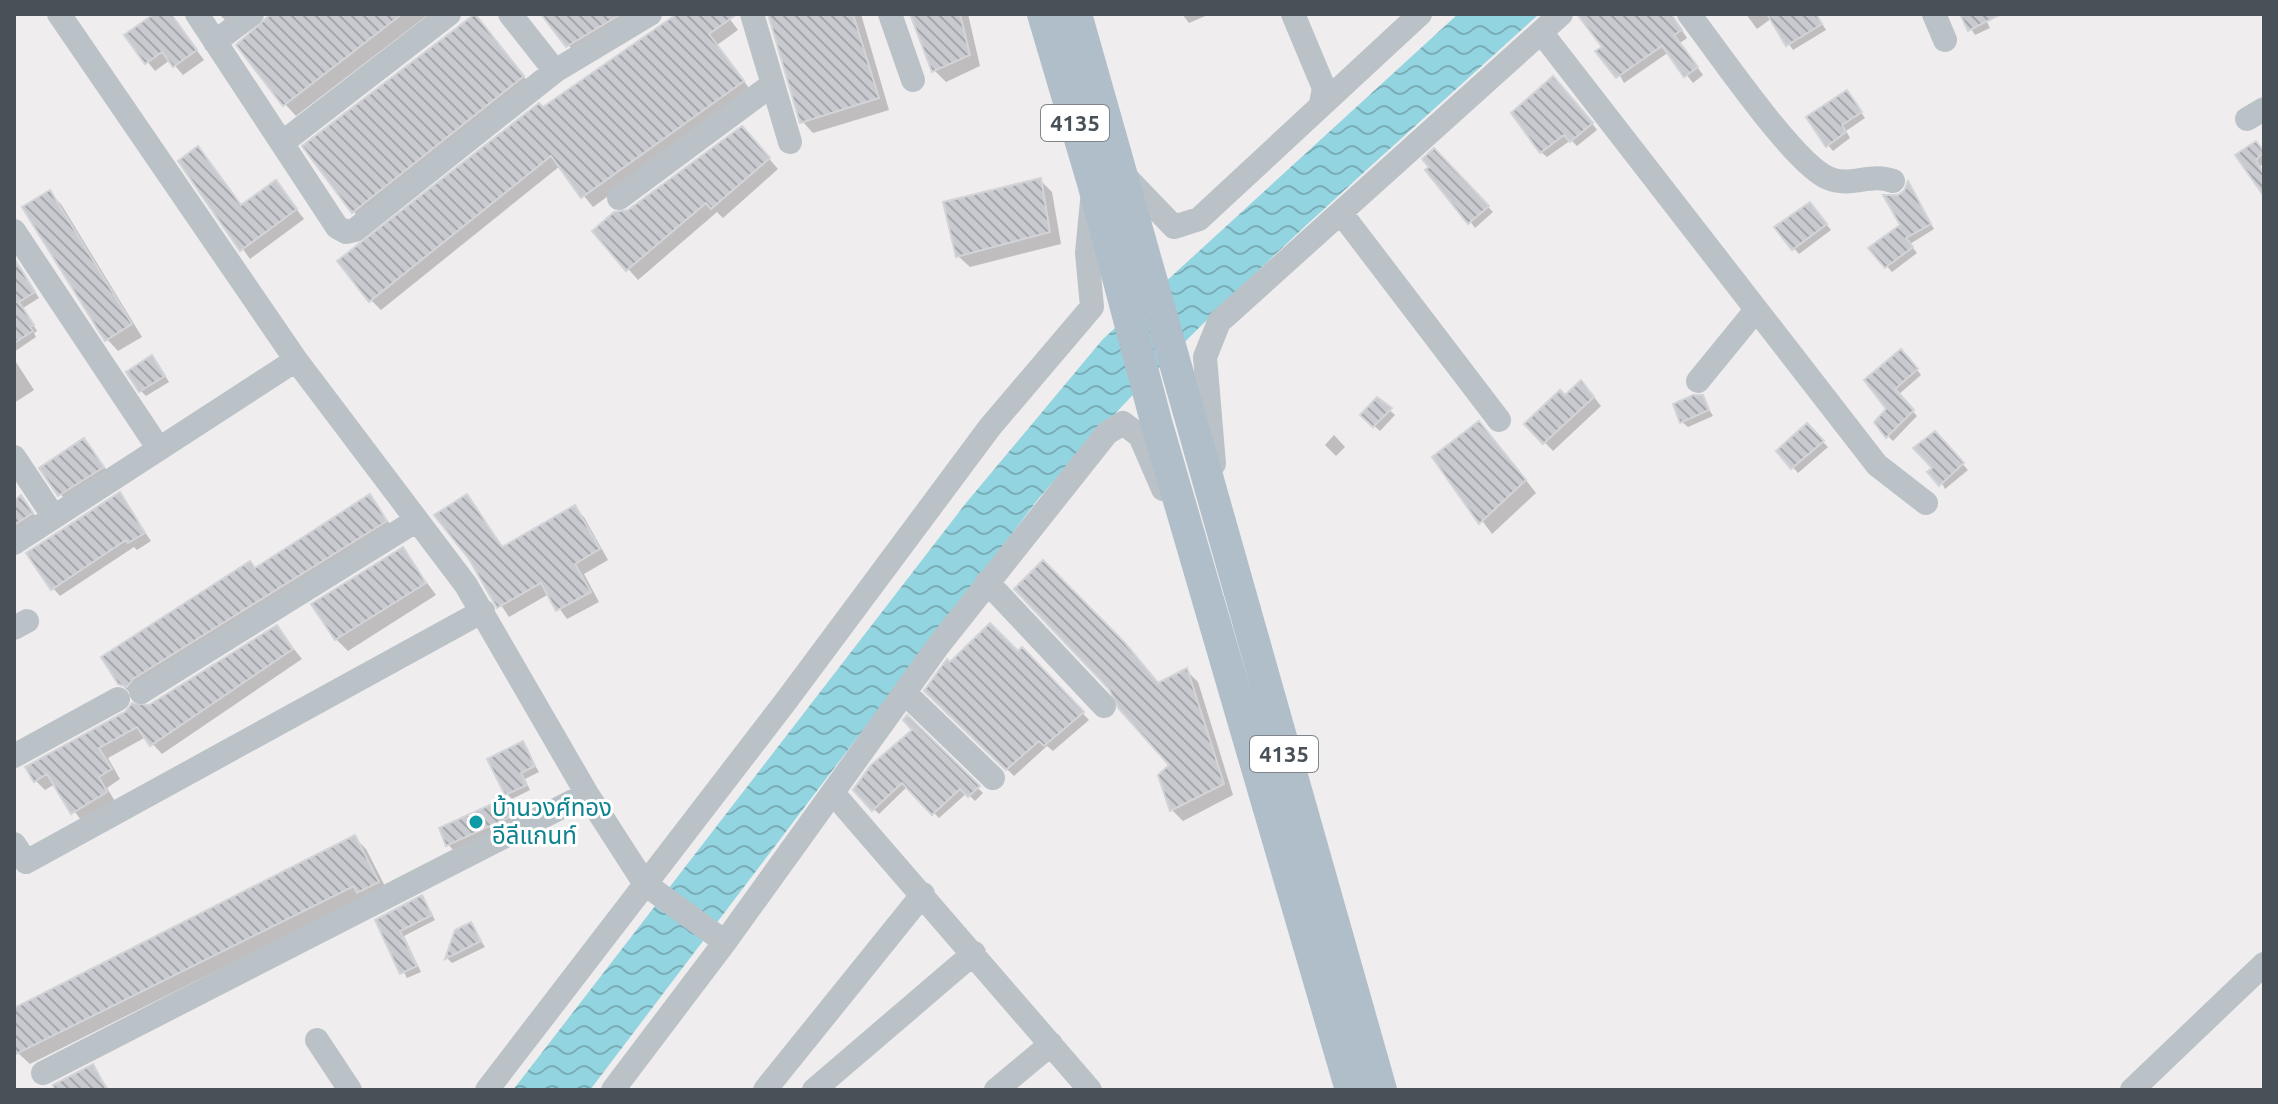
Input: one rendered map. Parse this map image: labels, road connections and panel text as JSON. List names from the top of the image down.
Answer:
{
  "streets": {
    "main road": ["4135"]
  },
  "places": ["บ้านวงศ์ทอง อีลีแกนท์"]
}
